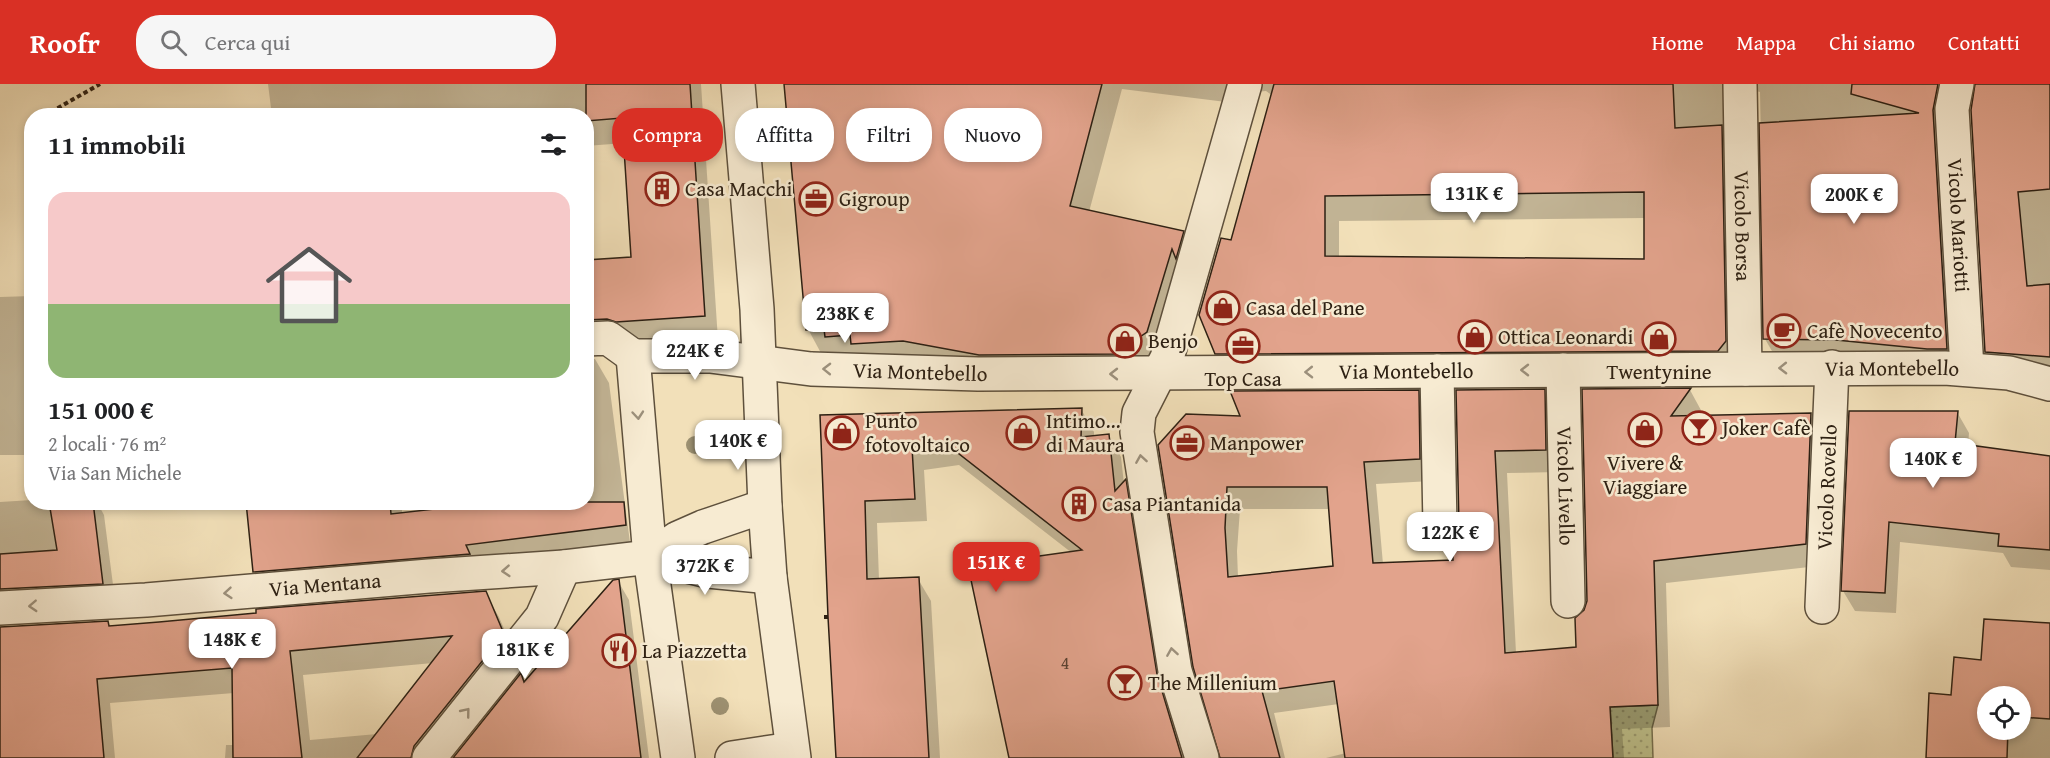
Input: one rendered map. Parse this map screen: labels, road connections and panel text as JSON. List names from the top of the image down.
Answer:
{
  "streets": {
    "street": [
      "Vicolo Mariotti",
      "Vicolo Borsa",
      "Via Montebello",
      "Vicolo Livello",
      "Vicolo Rovello",
      "Via Mentana"
    ]
  },
  "crossings": [
    ["Vicolo Mariotti", "Via Montebello"],
    ["Vicolo Borsa", "Via Montebello"],
    ["Via Montebello", "Vicolo Livello"],
    ["Via Montebello", "Vicolo Rovello"]
  ],
  "one_way": ["Via Montebello", "Via Mentana"],
  "places": {
    "building": ["Casa Macchi", "Casa Piantanida"],
    "office": ["Gigroup", "Top Casa", "Manpower"],
    "shop": [
      "Casa del Pane",
      "Ottica Leonardi",
      "Twentynine",
      "Benjo",
      "Vivere & Viaggiare",
      "Punto fotovoltaico",
      "Intimo... di Maura"
    ],
    "cafe": ["Cafè Novecento"],
    "bar": ["Joker Cafè", "The Millenium"],
    "restaurant": ["La Piazzetta"]
  },
  "house_numbers": ["4"],
  "page": {
    "header": "Roofr",
    "search": "Cerca qui",
    "nav": [
      "Home",
      "Mappa",
      "Chi siamo",
      "Contatti"
    ],
    "chip": [
      "Compra",
      "Affitta",
      "Filtri",
      "Nuovo"
    ],
    "heading": "11 immobili",
    "price": [
      "131K €",
      "200K €",
      "238K €",
      "224K €",
      "140K €",
      "140K €",
      "122K €",
      "151K €",
      "372K €",
      "148K €",
      "181K €"
    ],
    "list": [
      {
        "name": "151 000 €",
        "note": "2 locali · 76 m² · Via San Michele"
      }
    ]
  }
}
